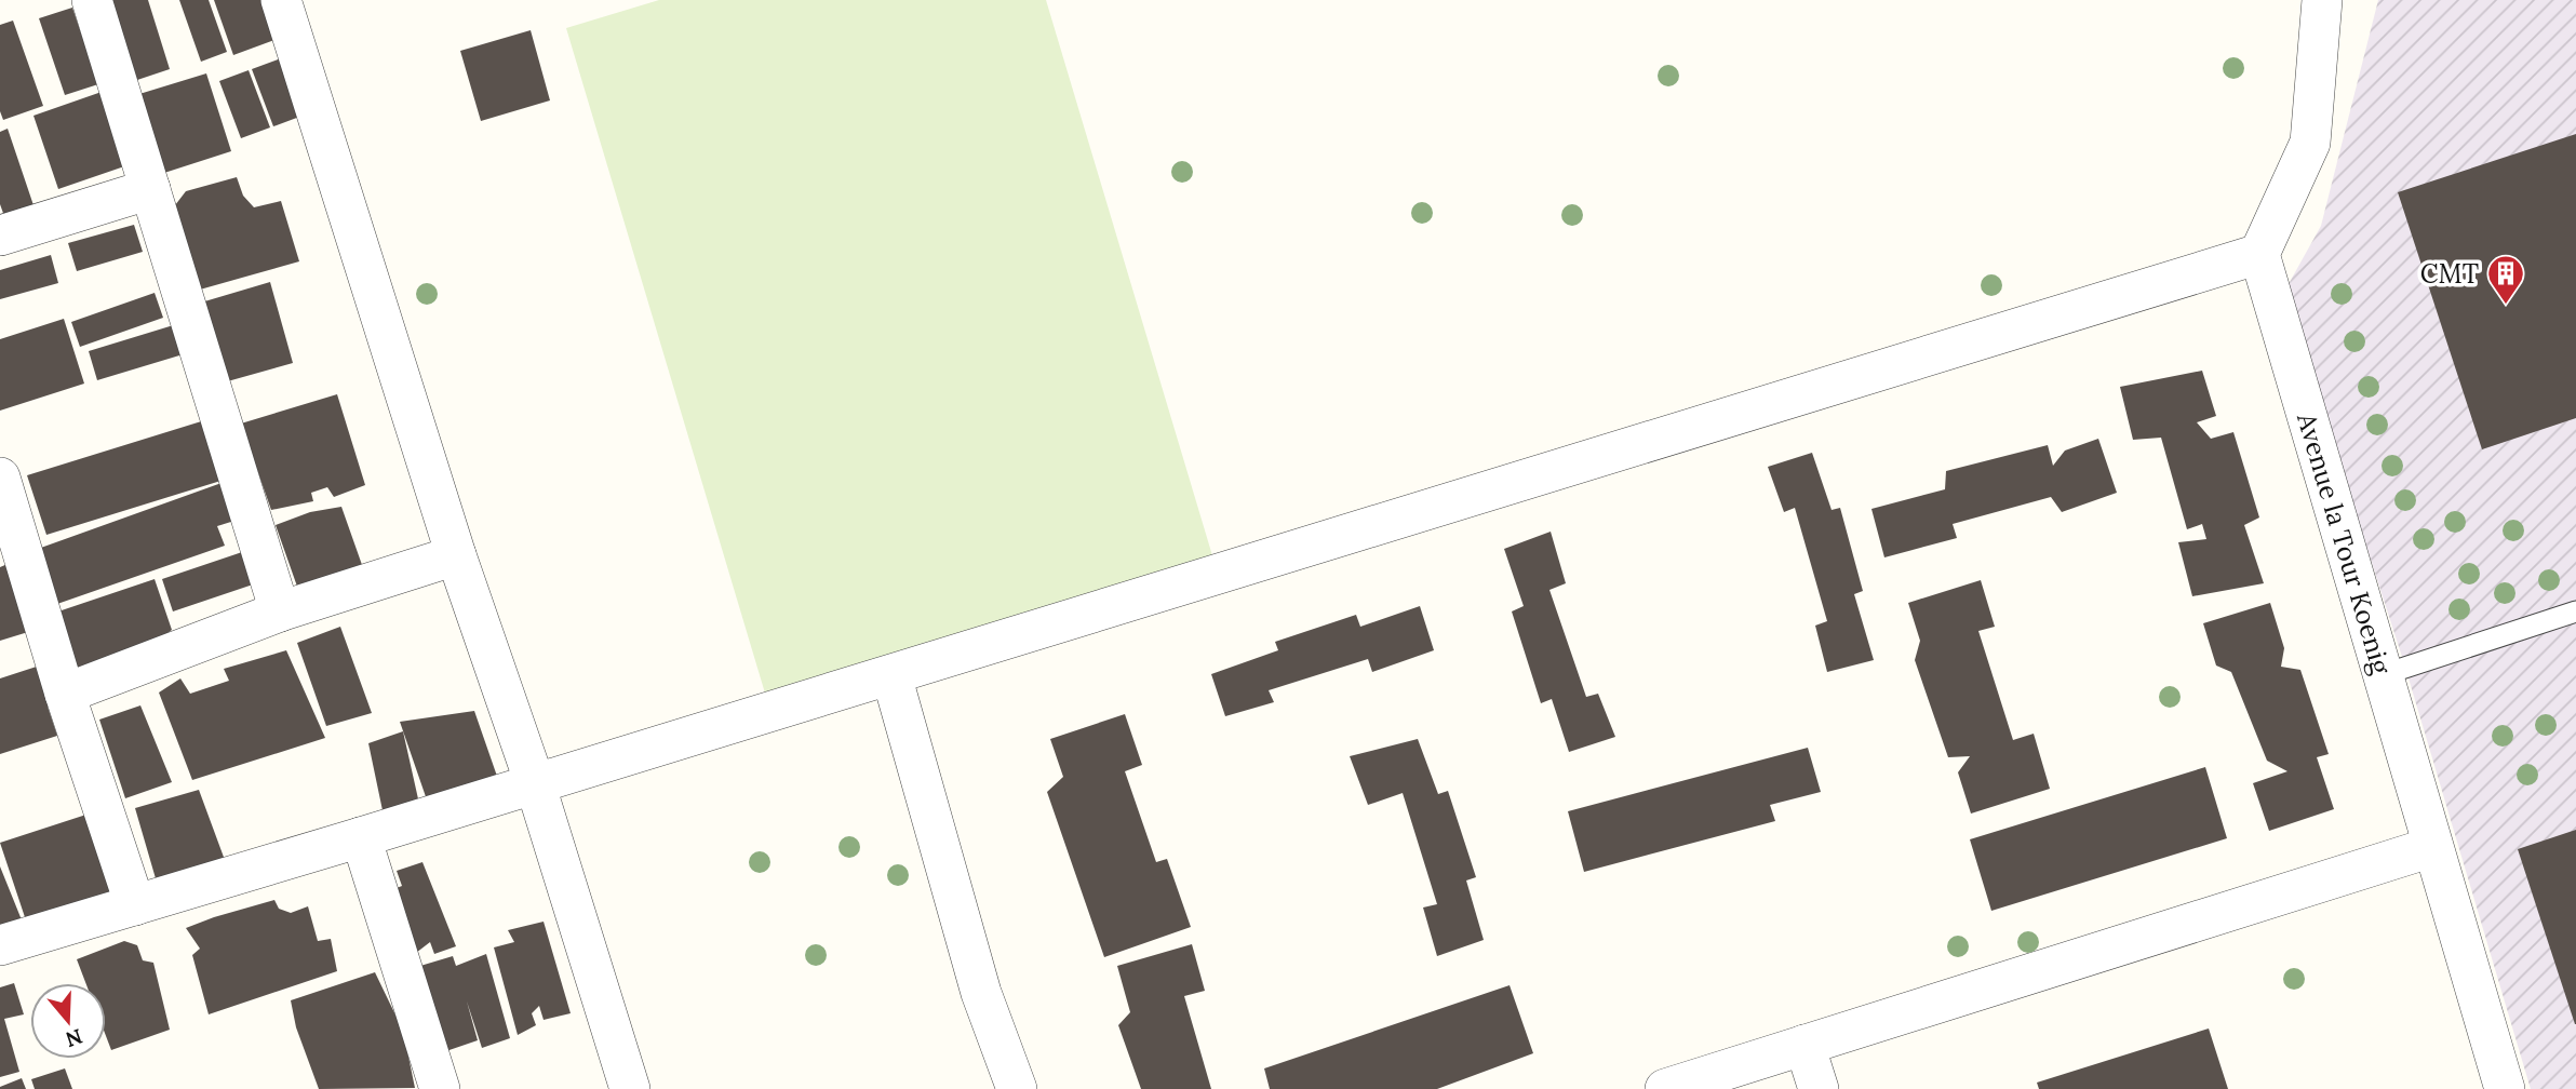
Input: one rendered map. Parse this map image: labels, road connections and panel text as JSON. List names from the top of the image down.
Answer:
{
  "streets": {
    "street": ["Avenue la Tour Koenig"]
  },
  "places": {
    "building": ["CMT"]
  },
  "north": "bottom"
}
